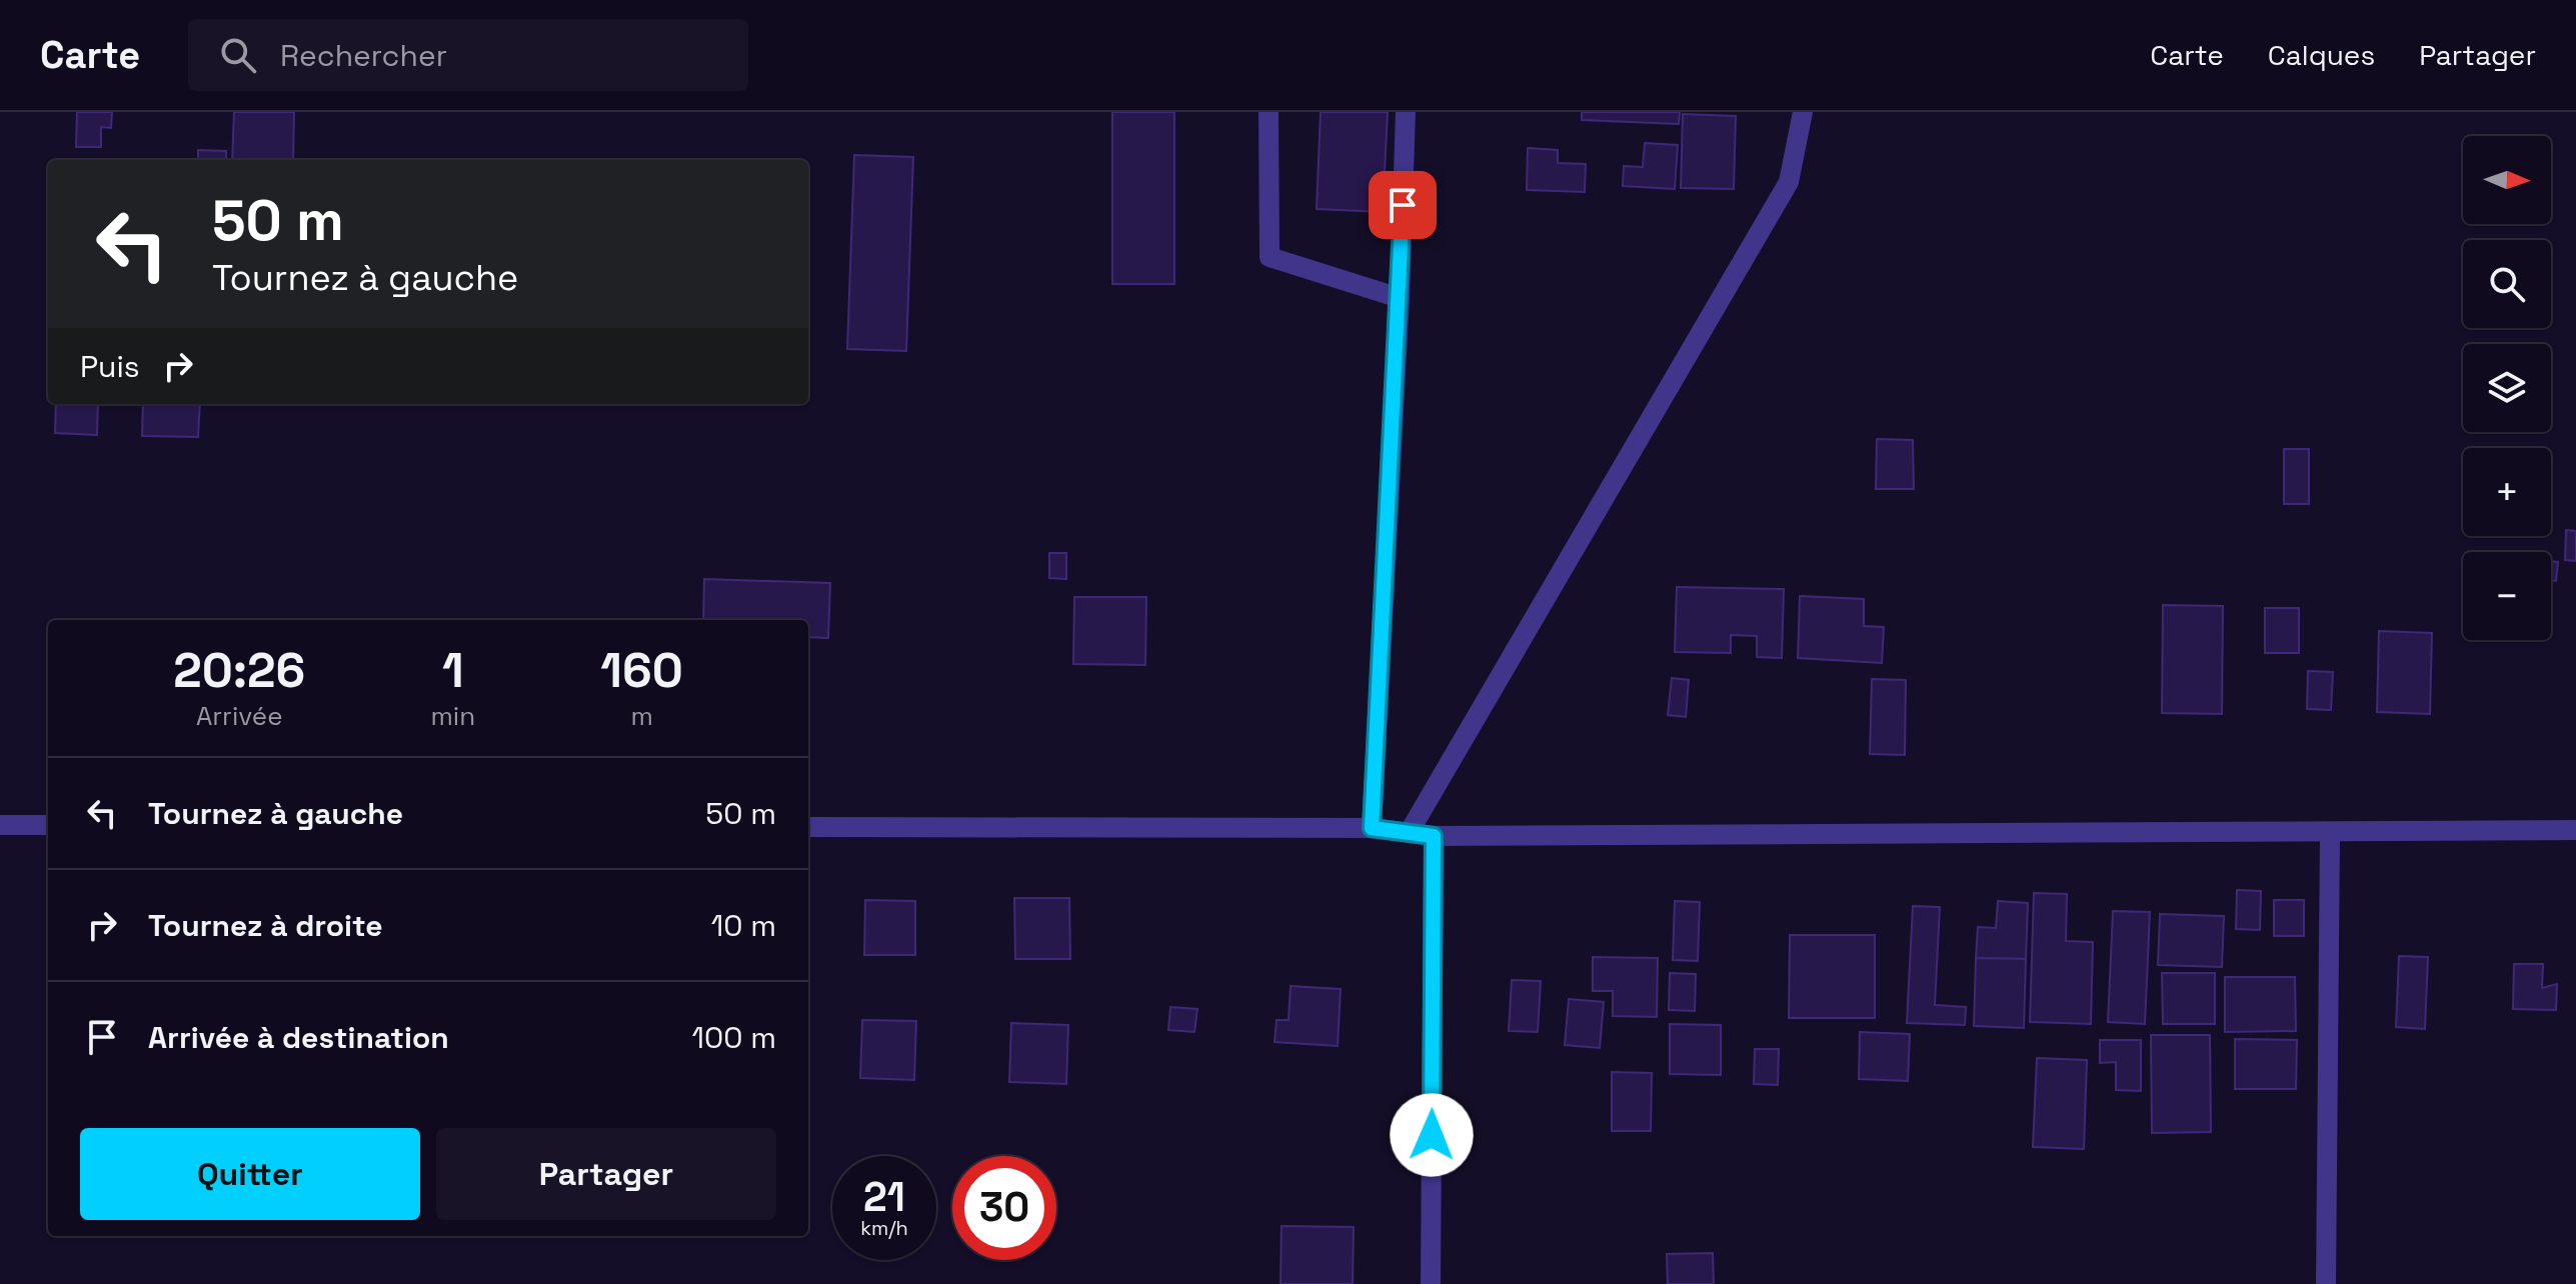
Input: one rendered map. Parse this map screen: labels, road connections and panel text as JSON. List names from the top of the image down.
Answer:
{
  "north": "right",
  "page": {
    "header": "Carte",
    "search": "Rechercher",
    "nav": ["Carte", "Calques", "Partager"],
    "map_buttons": ["+", "−"],
    "turn": ["50 m", "Tournez à gauche"],
    "then": "Puis",
    "eta": [
      "20:26",
      "Arrivée",
      "1",
      "min",
      "160",
      "m"
    ],
    "list": [
      {
        "name": "Tournez à gauche",
        "value": "50 m"
      },
      {
        "name": "Tournez à droite",
        "value": "10 m"
      },
      {
        "name": "Arrivée à destination",
        "value": "100 m"
      }
    ],
    "buttons": ["Quitter", "Partager"],
    "speed": "21 km/h",
    "limit": "30"
  }
}
